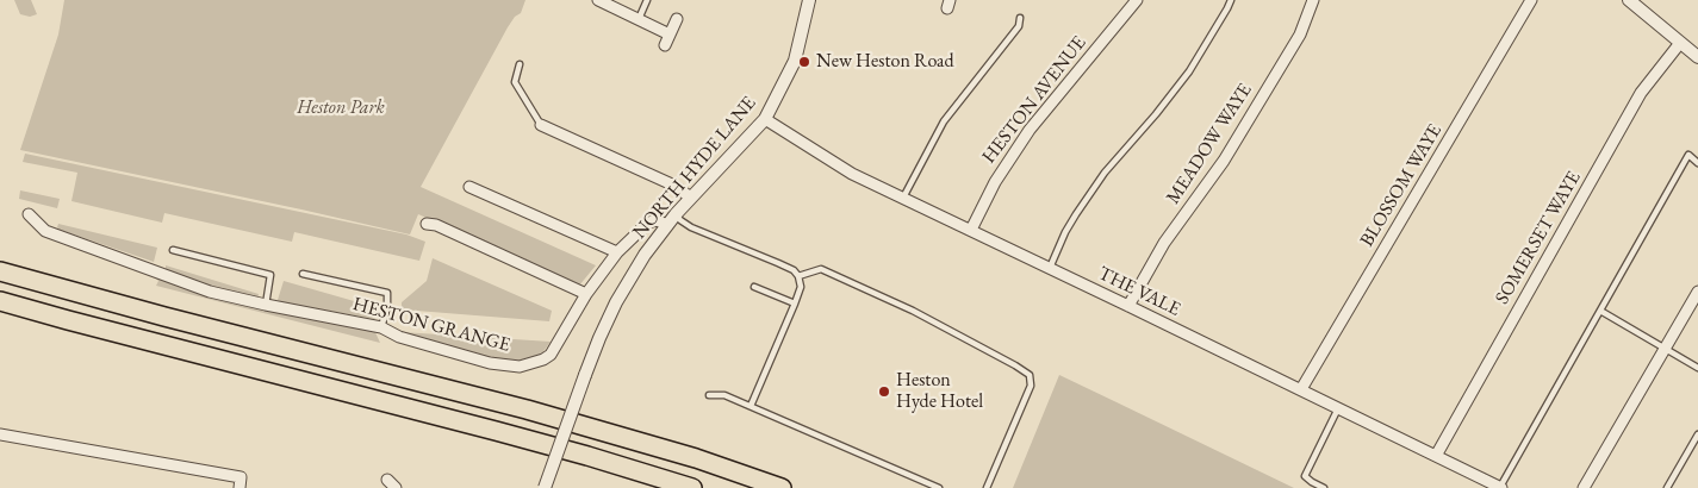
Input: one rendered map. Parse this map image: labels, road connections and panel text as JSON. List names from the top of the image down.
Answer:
{
  "streets": {
    "street": [
      "HESTON AVENUE",
      "MEADOW WAYE",
      "NORTH HYDE LANE",
      "BLOSSOM WAYE",
      "SOMERSET WAYE",
      "THE VALE",
      "HESTON GRANGE"
    ]
  },
  "crossings": [
    ["HESTON AVENUE", "THE VALE"],
    ["MEADOW WAYE", "THE VALE"],
    ["NORTH HYDE LANE", "THE VALE"],
    ["NORTH HYDE LANE", "HESTON GRANGE"],
    ["BLOSSOM WAYE", "THE VALE"],
    ["SOMERSET WAYE", "THE VALE"]
  ],
  "parks": ["Heston Park"],
  "places": ["New Heston Road", "Heston Hyde Hotel"]
}
